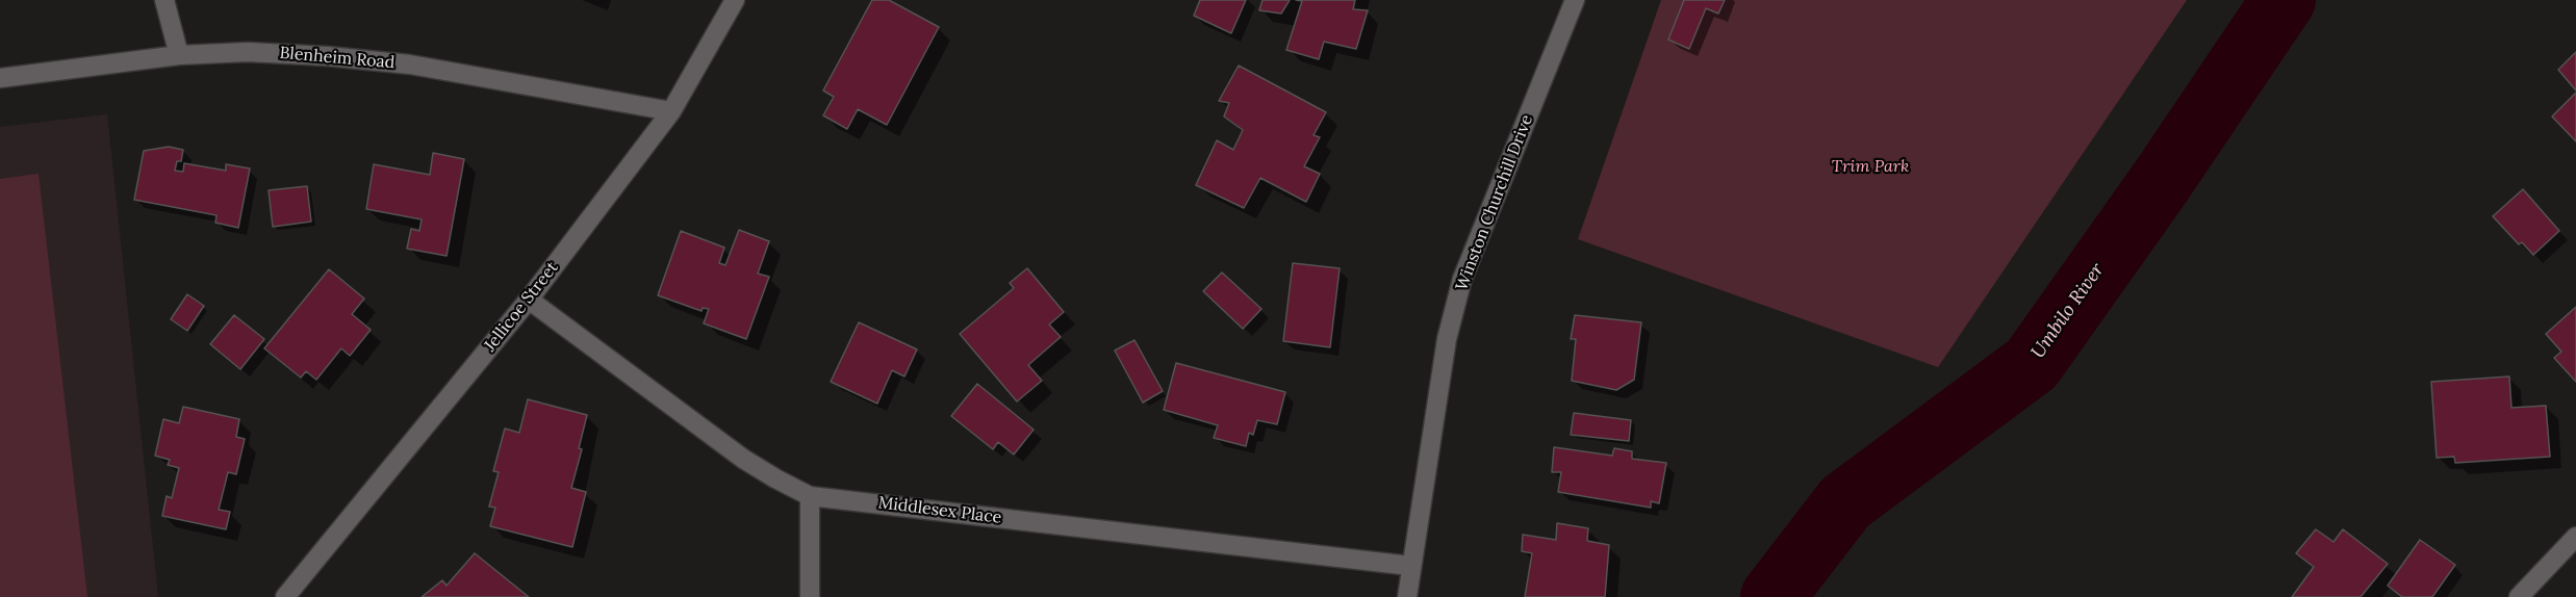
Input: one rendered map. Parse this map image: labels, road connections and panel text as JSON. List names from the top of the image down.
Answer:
{
  "streets": {
    "street": [
      "Blenheim Road",
      "Winston Churchill Drive",
      "Jellicoe Street",
      "Middlesex Place"
    ]
  },
  "crossings": [
    ["Blenheim Road", "Jellicoe Street"],
    ["Winston Churchill Drive", "Middlesex Place"],
    ["Jellicoe Street", "Middlesex Place"]
  ],
  "water": ["Umbilo River"],
  "parks": ["Trim Park"]
}
